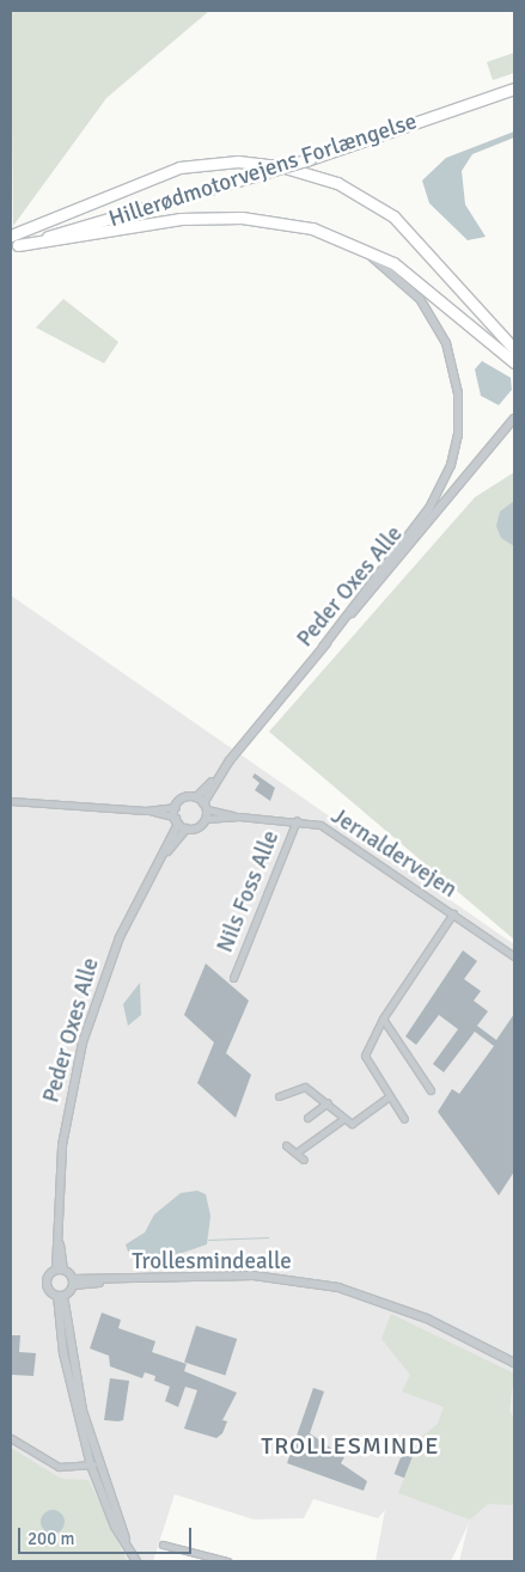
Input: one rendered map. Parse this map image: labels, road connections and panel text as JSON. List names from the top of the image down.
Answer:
{
  "streets": {
    "highway": ["Hillerødmotorvejens Forlængelse"],
    "street": [
      "Peder Oxes Alle",
      "Jernaldervejen",
      "Nils Foss Alle",
      "Trollesmindealle"
    ]
  },
  "crossings": [
    ["Peder Oxes Alle", "Jernaldervejen"],
    ["Jernaldervejen", "Nils Foss Alle"]
  ],
  "districts": ["TROLLESMINDE"],
  "scale_bar": "200 m"
}
